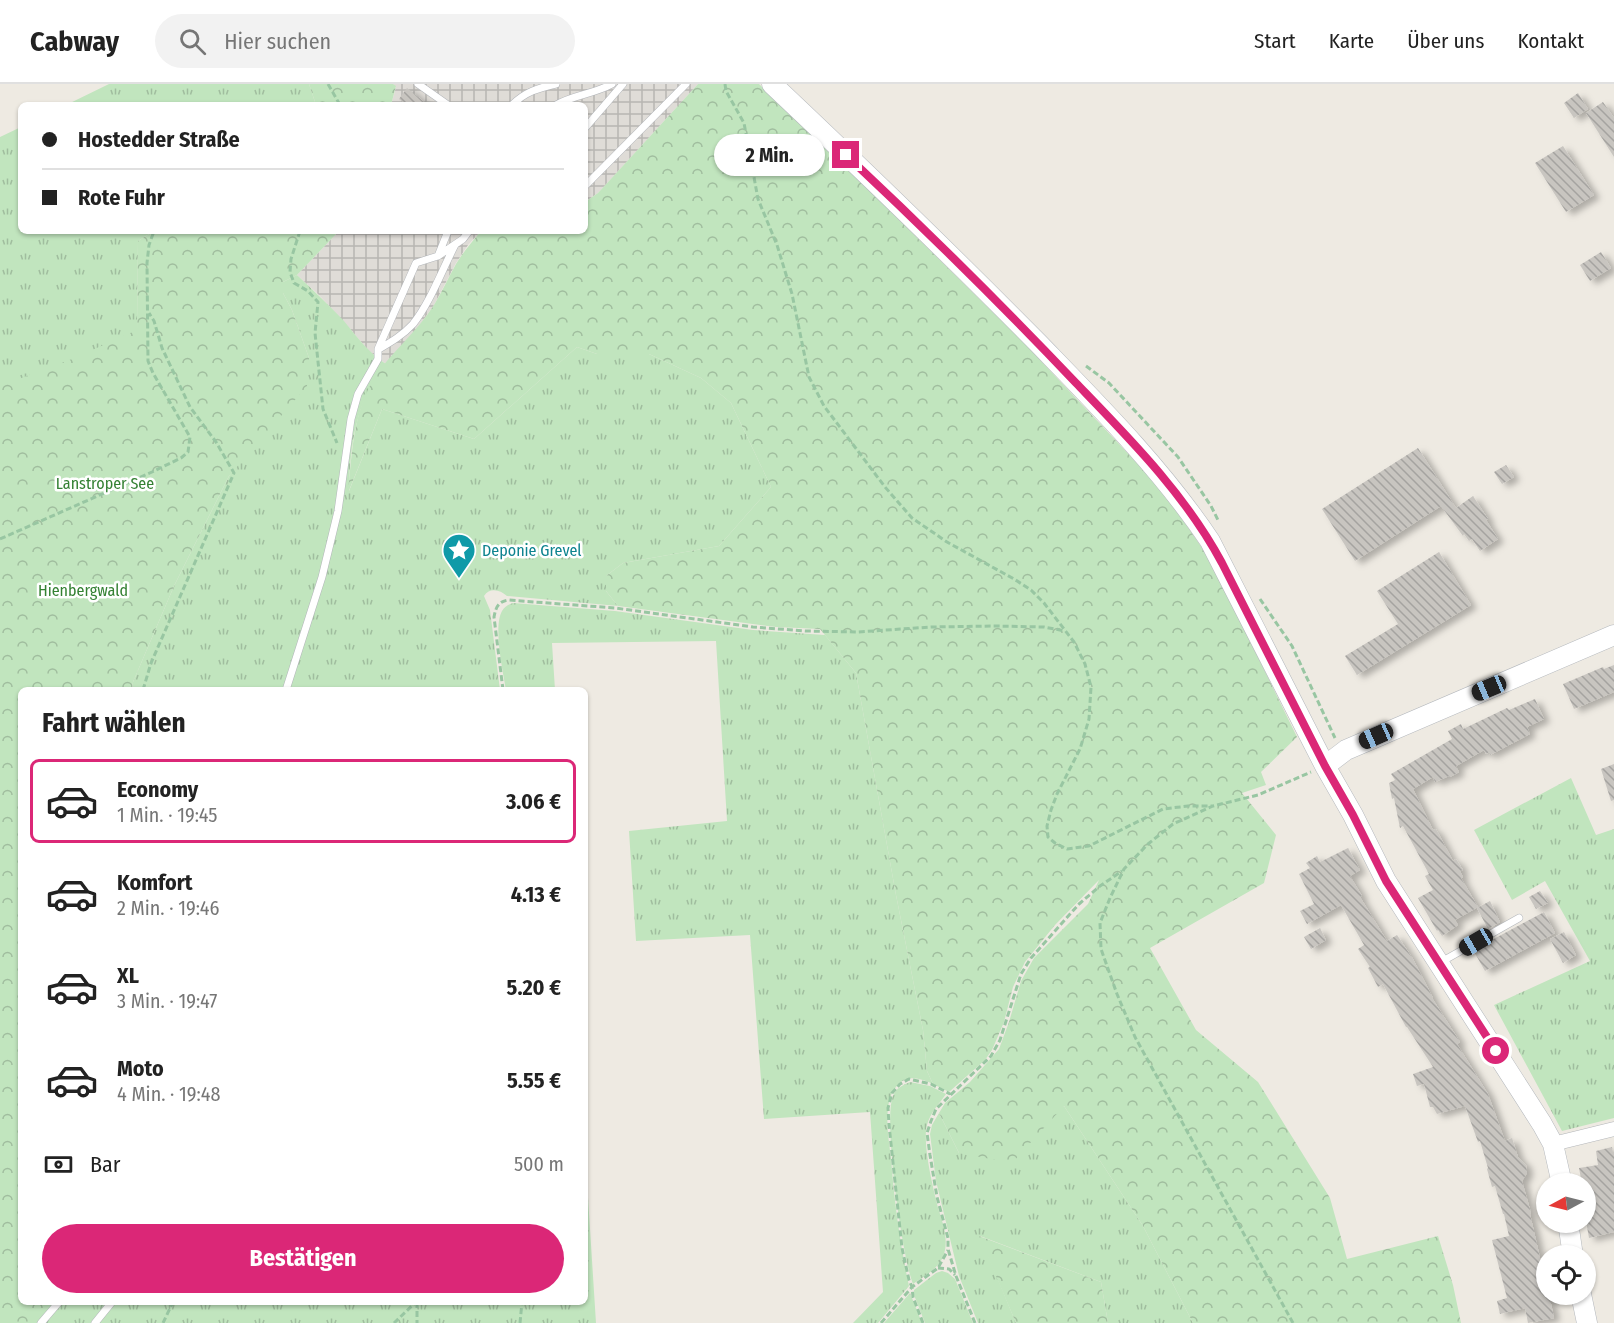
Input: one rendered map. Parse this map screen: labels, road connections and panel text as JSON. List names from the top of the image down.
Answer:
{
  "parks": ["Lanstroper See", "Hienbergwald"],
  "places": {
    "place": ["Deponie Grevel"]
  },
  "north": "left",
  "page": {
    "header": "Cabway",
    "search": "Hier suchen",
    "nav": [
      "Start",
      "Karte",
      "Über uns",
      "Kontakt"
    ],
    "banner": ["Hostedder Straße", "Rote Fuhr"],
    "bubble": "2 Min.",
    "heading": "Fahrt wählen",
    "list": [
      {
        "name": "Economy",
        "note": "1 Min. · 19:45",
        "value": "3.06 €"
      },
      {
        "name": "Komfort",
        "note": "2 Min. · 19:46",
        "value": "4.13 €"
      },
      {
        "name": "XL",
        "note": "3 Min. · 19:47",
        "value": "5.20 €"
      },
      {
        "name": "Moto",
        "note": "4 Min. · 19:48",
        "value": "5.55 €"
      }
    ],
    "pay": ["Bar", "500 m"],
    "buttons": "Bestätigen"
  }
}
